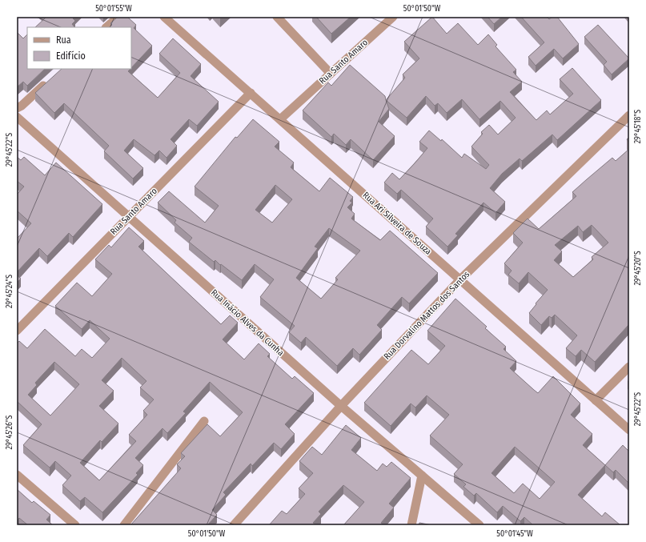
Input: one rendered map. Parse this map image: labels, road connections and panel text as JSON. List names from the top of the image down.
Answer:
{
  "streets": {
    "street": [
      "Rua Santo Amaro",
      "Rua Ari Silveira de Souza",
      "Rua Dorvalino Mattos dos Santos",
      "Rua Inácio Alves da Cunha"
    ]
  },
  "crossings": [
    ["Rua Santo Amaro", "Rua Ari Silveira de Souza"],
    ["Rua Santo Amaro", "Rua Inácio Alves da Cunha"],
    ["Rua Ari Silveira de Souza", "Rua Dorvalino Mattos dos Santos"],
    ["Rua Dorvalino Mattos dos Santos", "Rua Inácio Alves da Cunha"]
  ],
  "legend": ["Rua", "Edifício"],
  "coordinates": [
    "50°01'55\"W",
    "50°01'50\"W",
    "29°45'18\"S",
    "29°45'22\"S",
    "29°45'20\"S",
    "29°45'24\"S",
    "29°45'26\"S",
    "50°01'45\"W"
  ]
}
